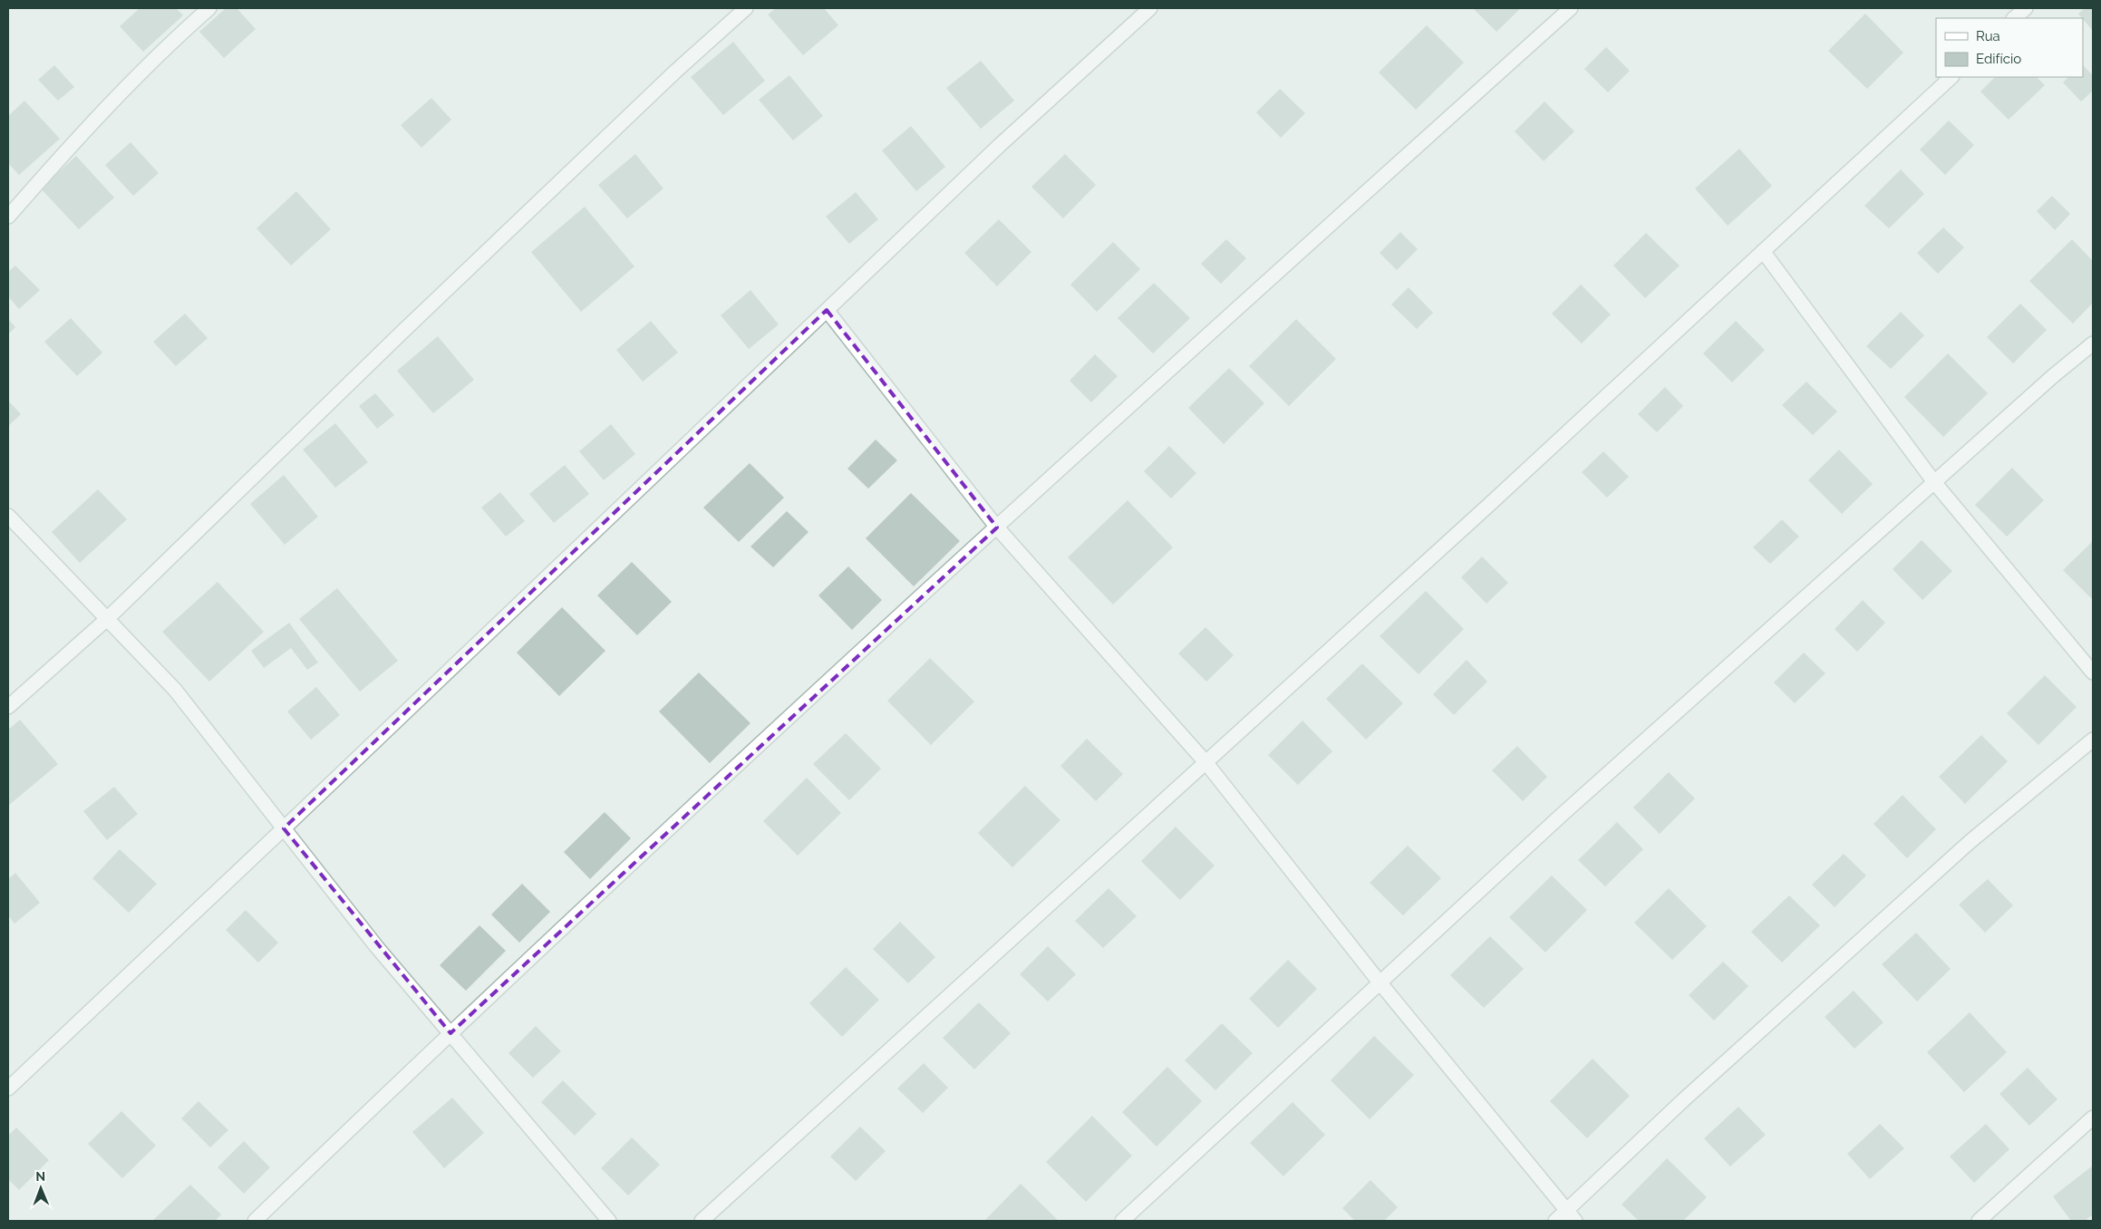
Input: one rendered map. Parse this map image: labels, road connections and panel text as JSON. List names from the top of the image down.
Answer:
{
  "legend": ["Rua", "Edifício"],
  "north": "top"
}
